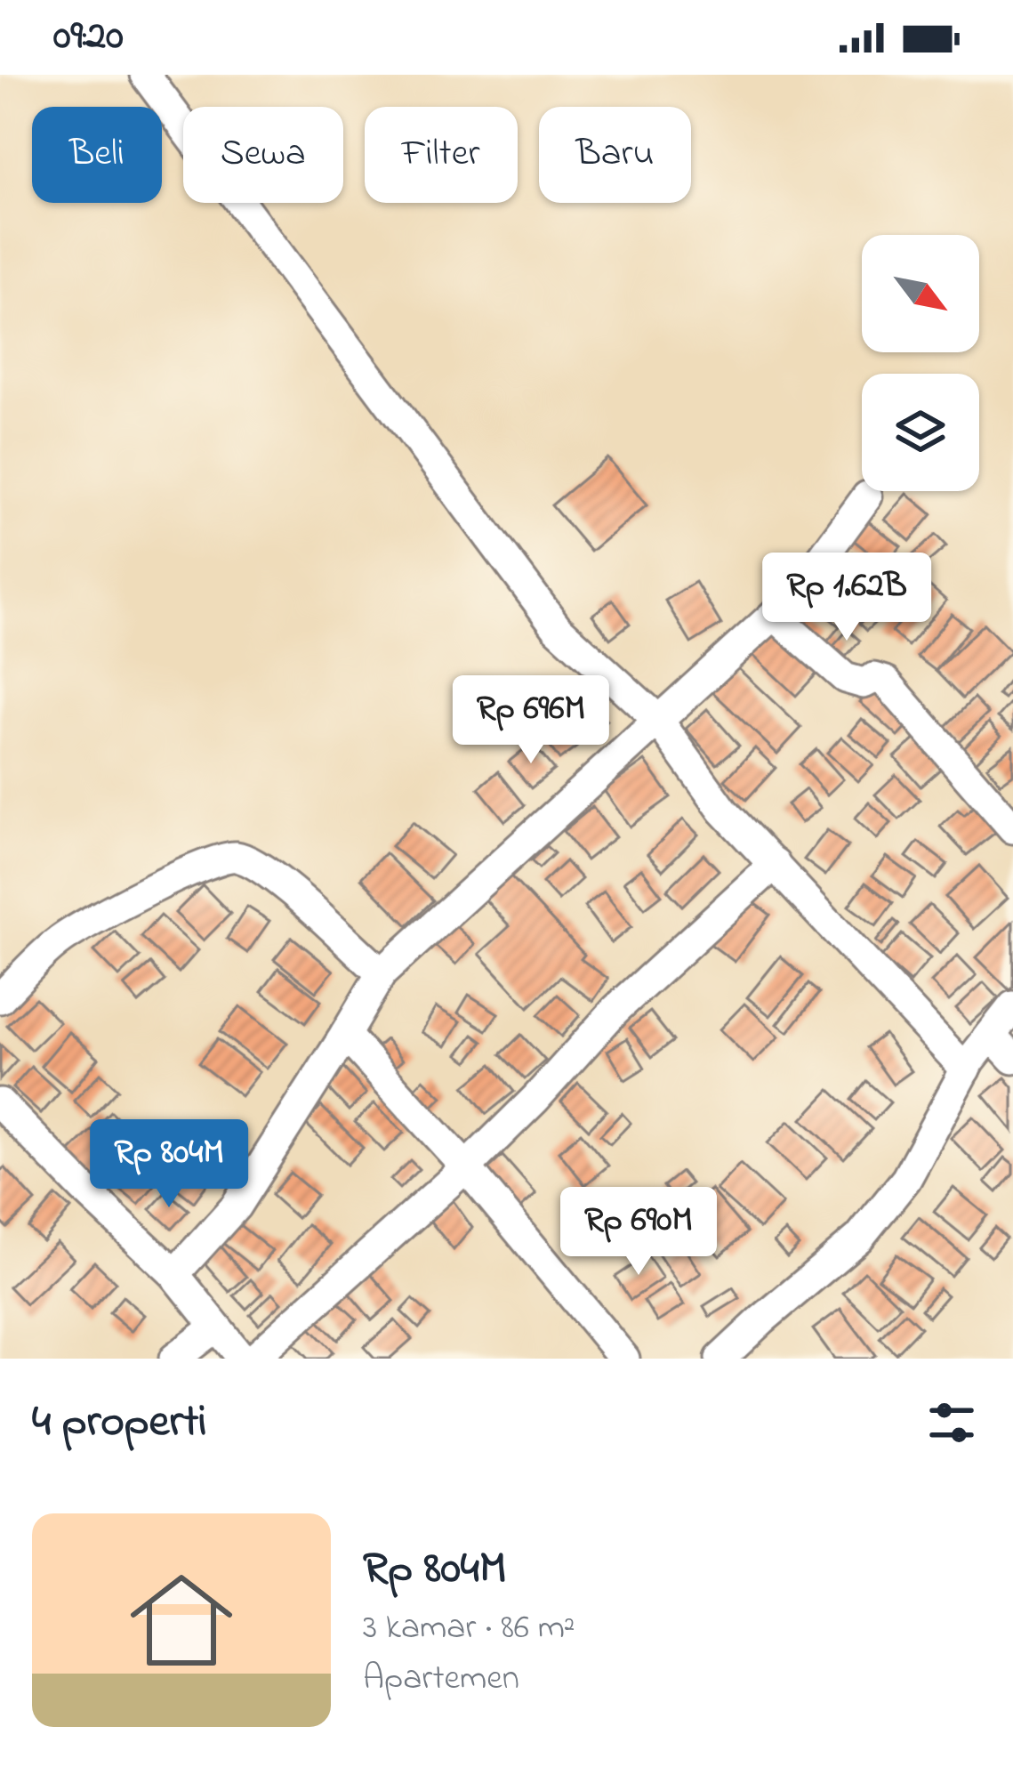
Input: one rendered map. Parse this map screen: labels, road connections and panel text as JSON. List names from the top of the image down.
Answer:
{
  "north": "bottom right",
  "page": {
    "status": "09:20",
    "chip": [
      "Beli",
      "Sewa",
      "Filter",
      "Baru"
    ],
    "price": [
      "Rp 1.62B",
      "Rp 696M",
      "Rp 804M",
      "Rp 690M"
    ],
    "heading": "4 properti",
    "list": [
      {
        "name": "Rp 804M",
        "note": "3 kamar · 86 m² · Apartemen"
      }
    ]
  }
}
